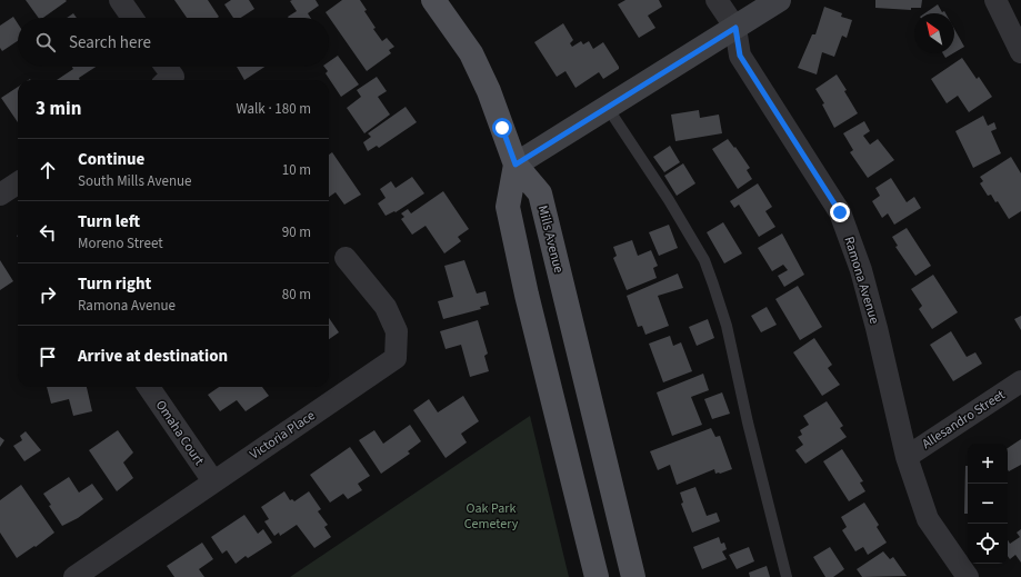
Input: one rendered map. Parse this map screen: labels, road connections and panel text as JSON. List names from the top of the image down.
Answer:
{
  "streets": {
    "main road": ["Mills Avenue"],
    "street": [
      "Ramona Avenue",
      "Allesandro Street",
      "Omaha Court",
      "Victoria Place"
    ]
  },
  "crossings": [
    ["Ramona Avenue", "Allesandro Street"],
    ["Omaha Court", "Victoria Place"]
  ],
  "parks": ["Oak Park Cemetery"],
  "north": "top left",
  "page": {
    "search": "Search here",
    "heading": ["3 min", "Walk · 180 m"],
    "list": [
      ["Continue", "South Mills Avenue", "10 m"],
      ["Turn left", "Moreno Street", "90 m"],
      ["Turn right", "Ramona Avenue", "80 m"],
      "Arrive at destination"
    ],
    "map_buttons": ["+", "−"]
  }
}
